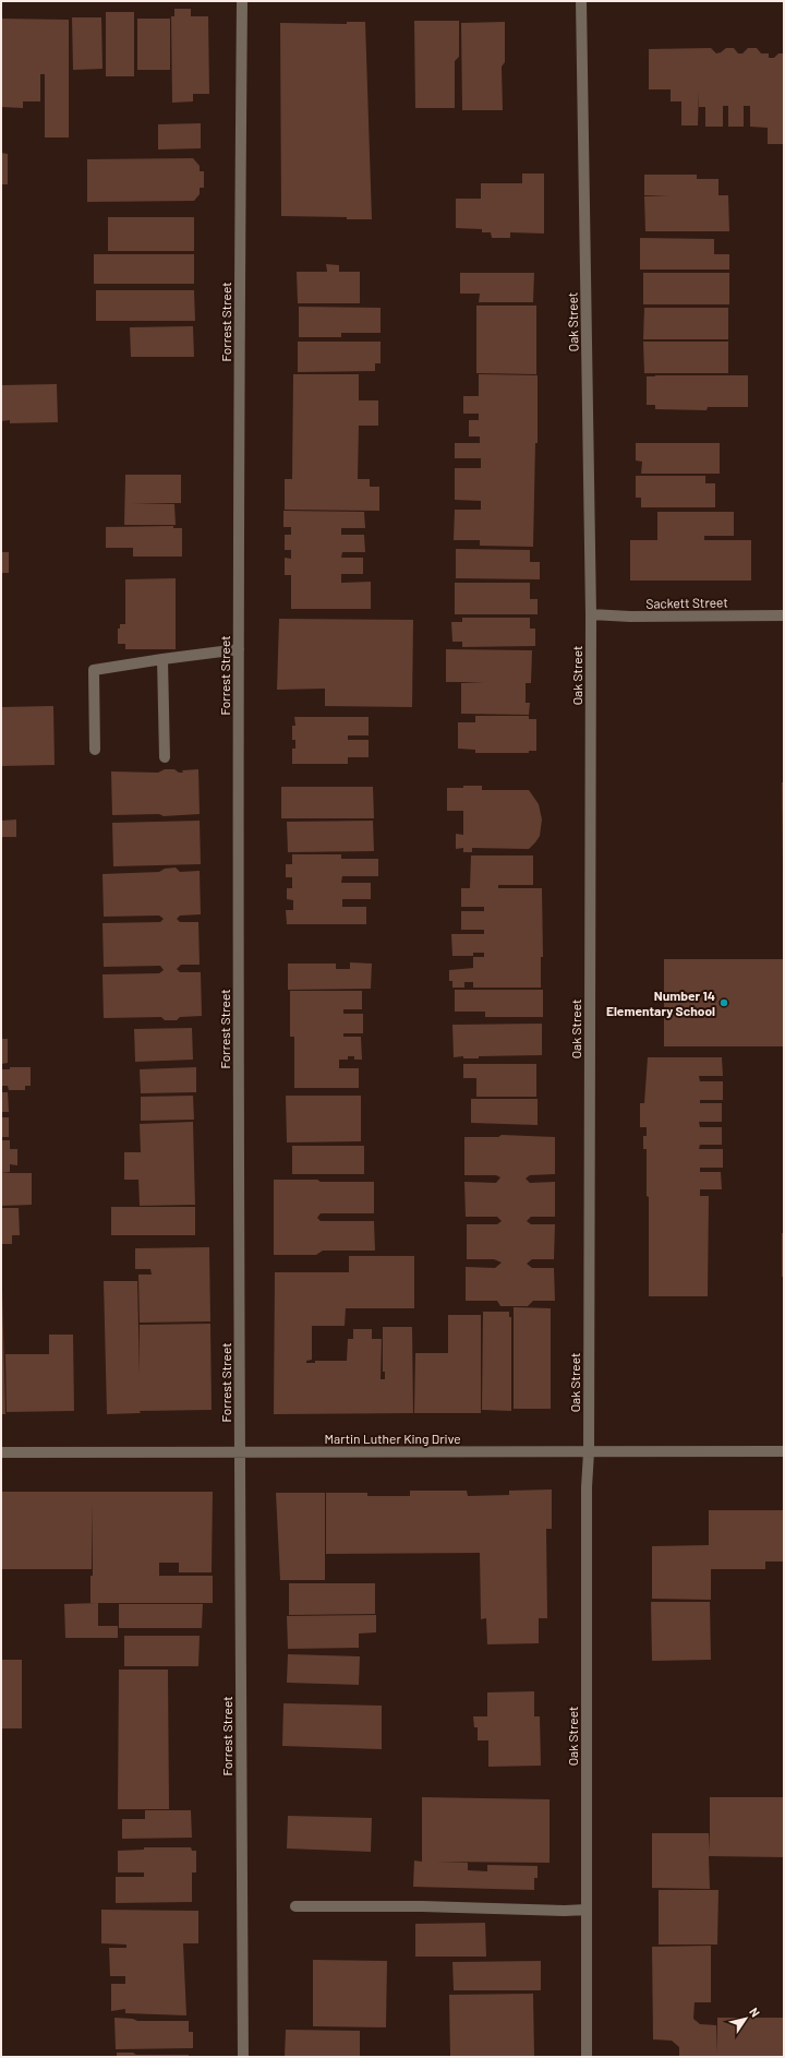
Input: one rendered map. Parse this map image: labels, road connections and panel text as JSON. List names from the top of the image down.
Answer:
{
  "streets": {
    "street": [
      "Forrest Street",
      "Oak Street",
      "Sackett Street",
      "Martin Luther King Drive"
    ]
  },
  "crossings": [
    ["Forrest Street", "Martin Luther King Drive"],
    ["Oak Street", "Sackett Street"],
    ["Oak Street", "Martin Luther King Drive"]
  ],
  "places": ["Number 14 Elementary School"],
  "north": "top right"
}
